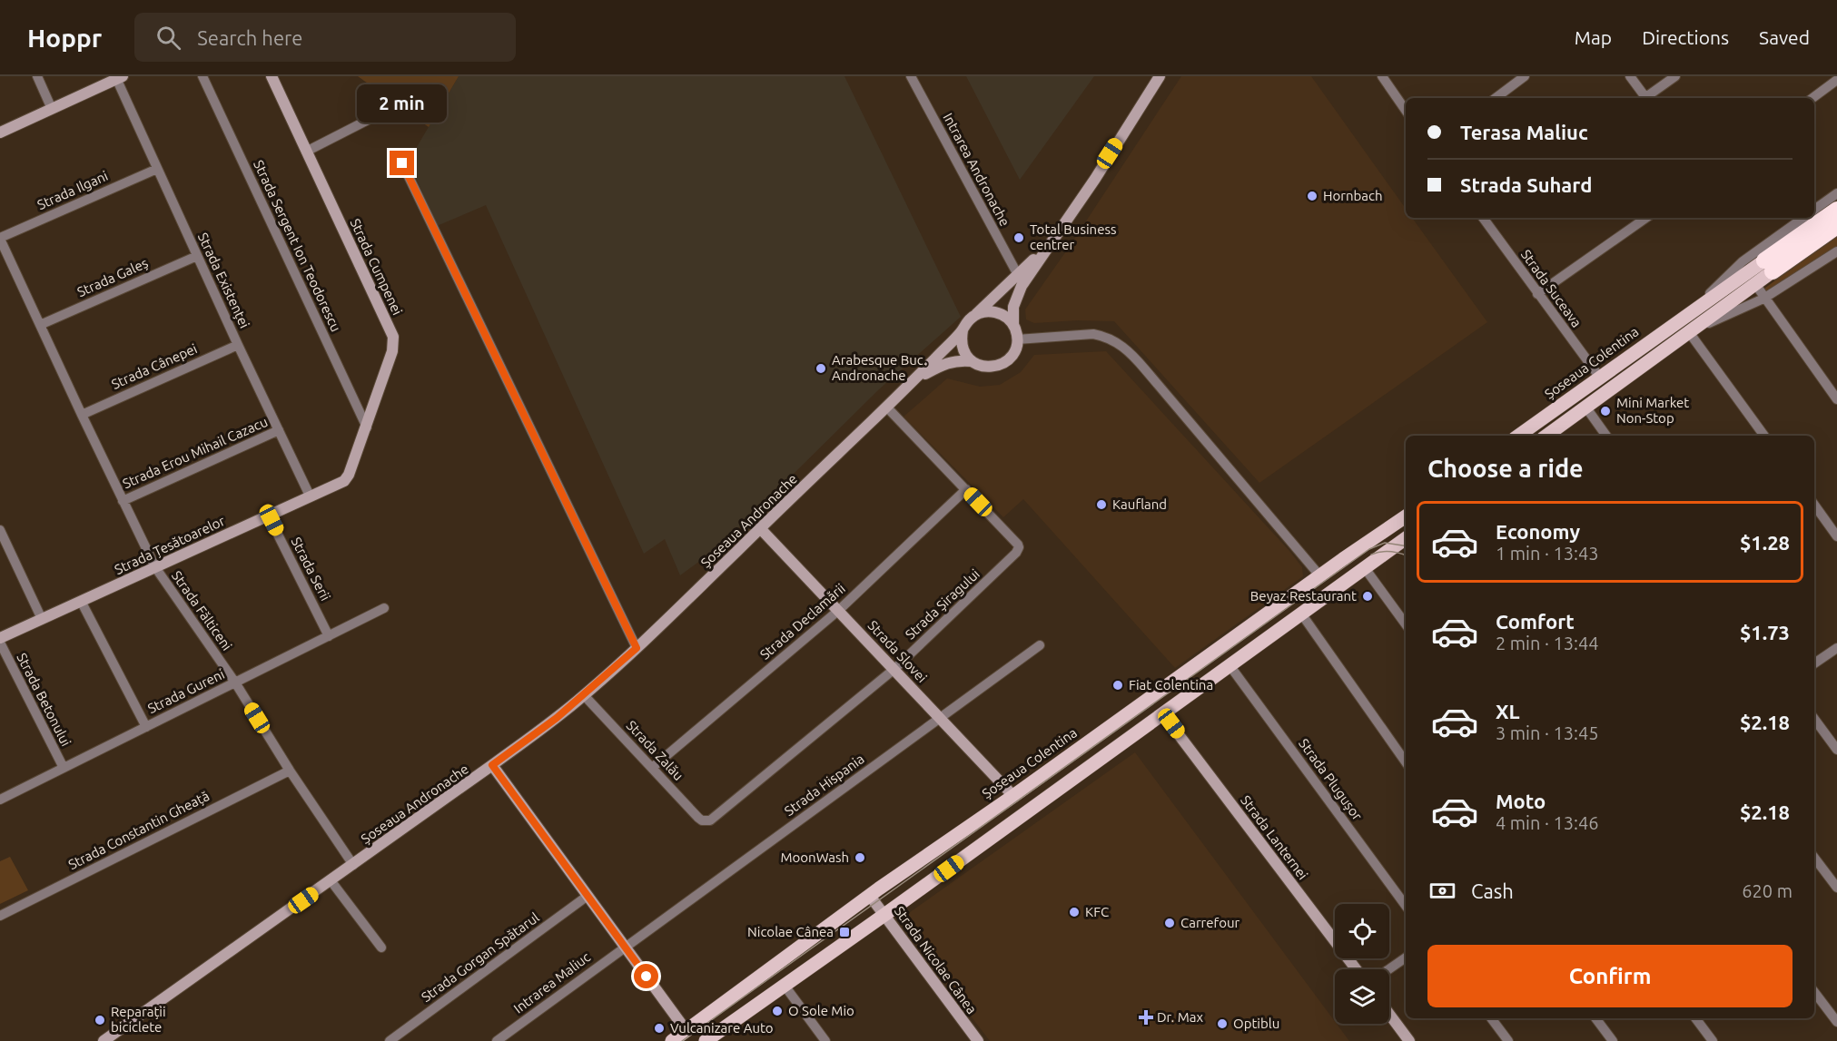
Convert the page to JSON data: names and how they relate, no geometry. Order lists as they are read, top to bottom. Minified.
{"streets":{"main road":["Șoseaua Colentina"],"street":["Intrarea Andronache","Strada Ilgani","Strada Sergent Ion Teodorescu","Strada Cumpenei","Strada Galeș","Strada Existenței","Strada Suceava","Strada Cânepei","Strada Erou Mihail Cazacu","Șoseaua Andronache","Strada Țesătoarelor","Strada Serii","Strada Șiragului","Strada Fălticeni","Strada Declamării","Strada Slovei","Strada Gureni","Strada Betonului","Strada Zalău","Strada Plugușor","Strada Hispania","Strada Constantin Gheață","Strada Lanternei","Strada Gorgan Spătarul","Strada Nicolae Cânea","Intrarea Maliuc"]},"crossings":[["Strada Ilgani","Strada Existenței"],["Strada Ilgani","Strada Fălticeni"],["Strada Sergent Ion Teodorescu","Strada Cumpenei"],["Strada Cumpenei","Strada Țesătoarelor"],["Strada Galeș","Strada Existenței"],["Strada Galeș","Strada Fălticeni"],["Strada Existenței","Strada Cânepei"],["Strada Existenței","Strada Erou Mihail Cazacu"],["Strada Existenței","Strada Țesătoarelor"],["Strada Suceava","Șoseaua Colentina"],["Șoseaua Colentina","Strada Slovei"],["Șoseaua Colentina","Strada Nicolae Cânea"],["Strada Cânepei","Strada Fălticeni"],["Strada Erou Mihail Cazacu","Strada Fălticeni"],["Șoseaua Andronache","Strada Șiragului"],["Șoseaua Andronache","Strada Fălticeni"],["Șoseaua Andronache","Strada Slovei"],["Șoseaua Andronache","Strada Zalău"],["Strada Țesătoarelor","Strada Serii"],["Strada Țesătoarelor","Strada Fălticeni"],["Strada Serii","Strada Gureni"],["Strada Șiragului","Strada Declamării"],["Strada Șiragului","Strada Slovei"],["Strada Șiragului","Strada Zalău"],["Strada Fălticeni","Strada Gureni"],["Strada Fălticeni","Strada Constantin Gheață"],["Strada Declamării","Strada Slovei"],["Strada Declamării","Strada Zalău"],["Strada Slovei","Strada Hispania"],["Strada Gureni","Strada Betonului"],["Strada Hispania","Intrarea Maliuc"]],"places":{"other":["Hornbach","Total Business centrer","Arabesque Buc. Andronache","Mini Market Non-Stop","Kaufland","Beyaz Restaurant","Fiat Colentina","MoonWash","KFC","Carrefour","O Sole Mio","Reparații biciclete","Optiblu","Vulcanizare Auto"],"transit":["Nicolae Cânea"],"health":["Dr. Max"]},"page":{"header":"Hoppr","search":"Search here","nav":["Map","Directions","Saved"],"bubble":"2 min","banner":["Terasa Maliuc","Strada Suhard"],"heading":"Choose a ride","list":[{"name":"Economy","note":"1 min · 13:43","value":"$1.28"},{"name":"Comfort","note":"2 min · 13:44","value":"$1.73"},{"name":"XL","note":"3 min · 13:45","value":"$2.18"},{"name":"Moto","note":"4 min · 13:46","value":"$2.18"}],"pay":["Cash","620 m"],"buttons":"Confirm"}}
